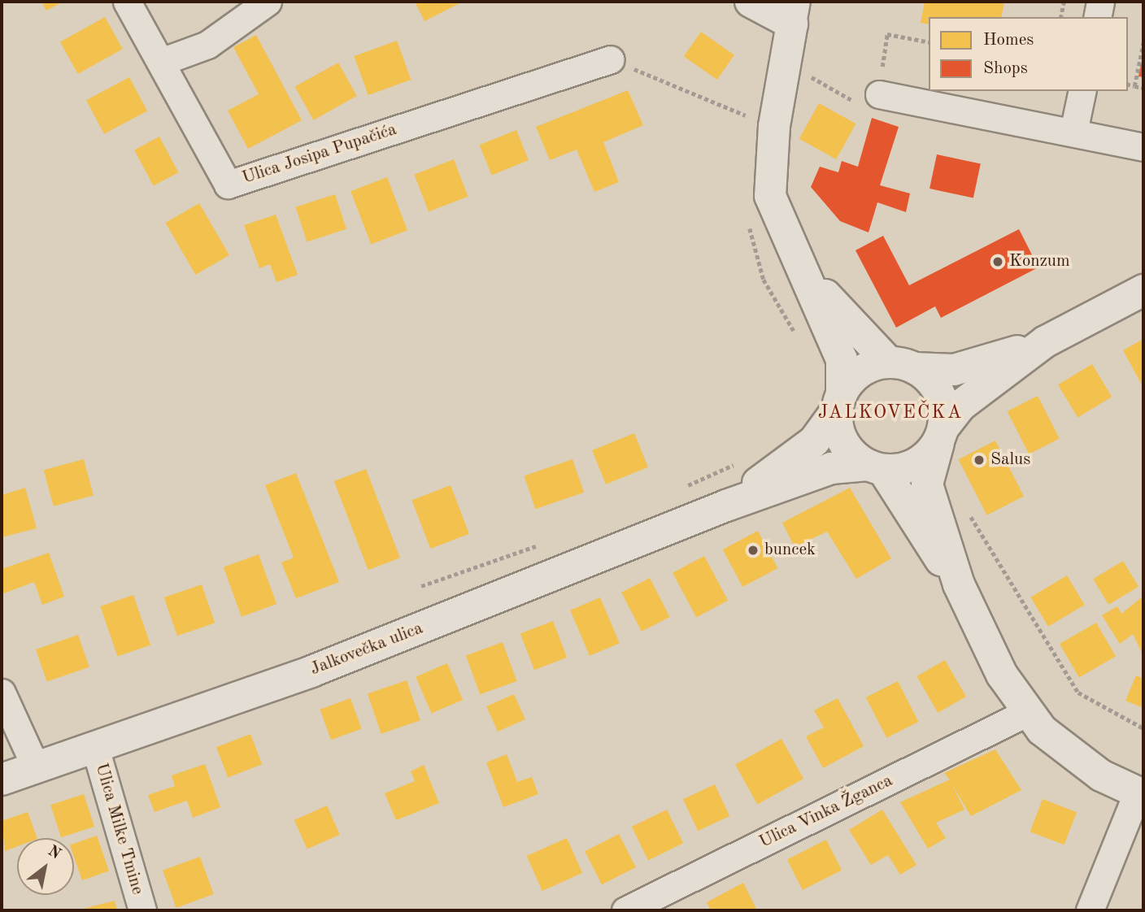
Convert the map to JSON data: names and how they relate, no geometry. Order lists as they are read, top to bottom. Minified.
{"streets":{"main road":["Jalkovečka ulica"],"street":["Ulica Josipa Pupačića","Ulica Vinka Žganca","Ulica Milke Tmine"]},"crossings":[["Jalkovečka ulica","Ulica Milke Tmine"]],"districts":["JALKOVEČKA"],"places":["Konzum","Salus","buncek"],"legend":["Homes","Shops"],"north":"top right"}
